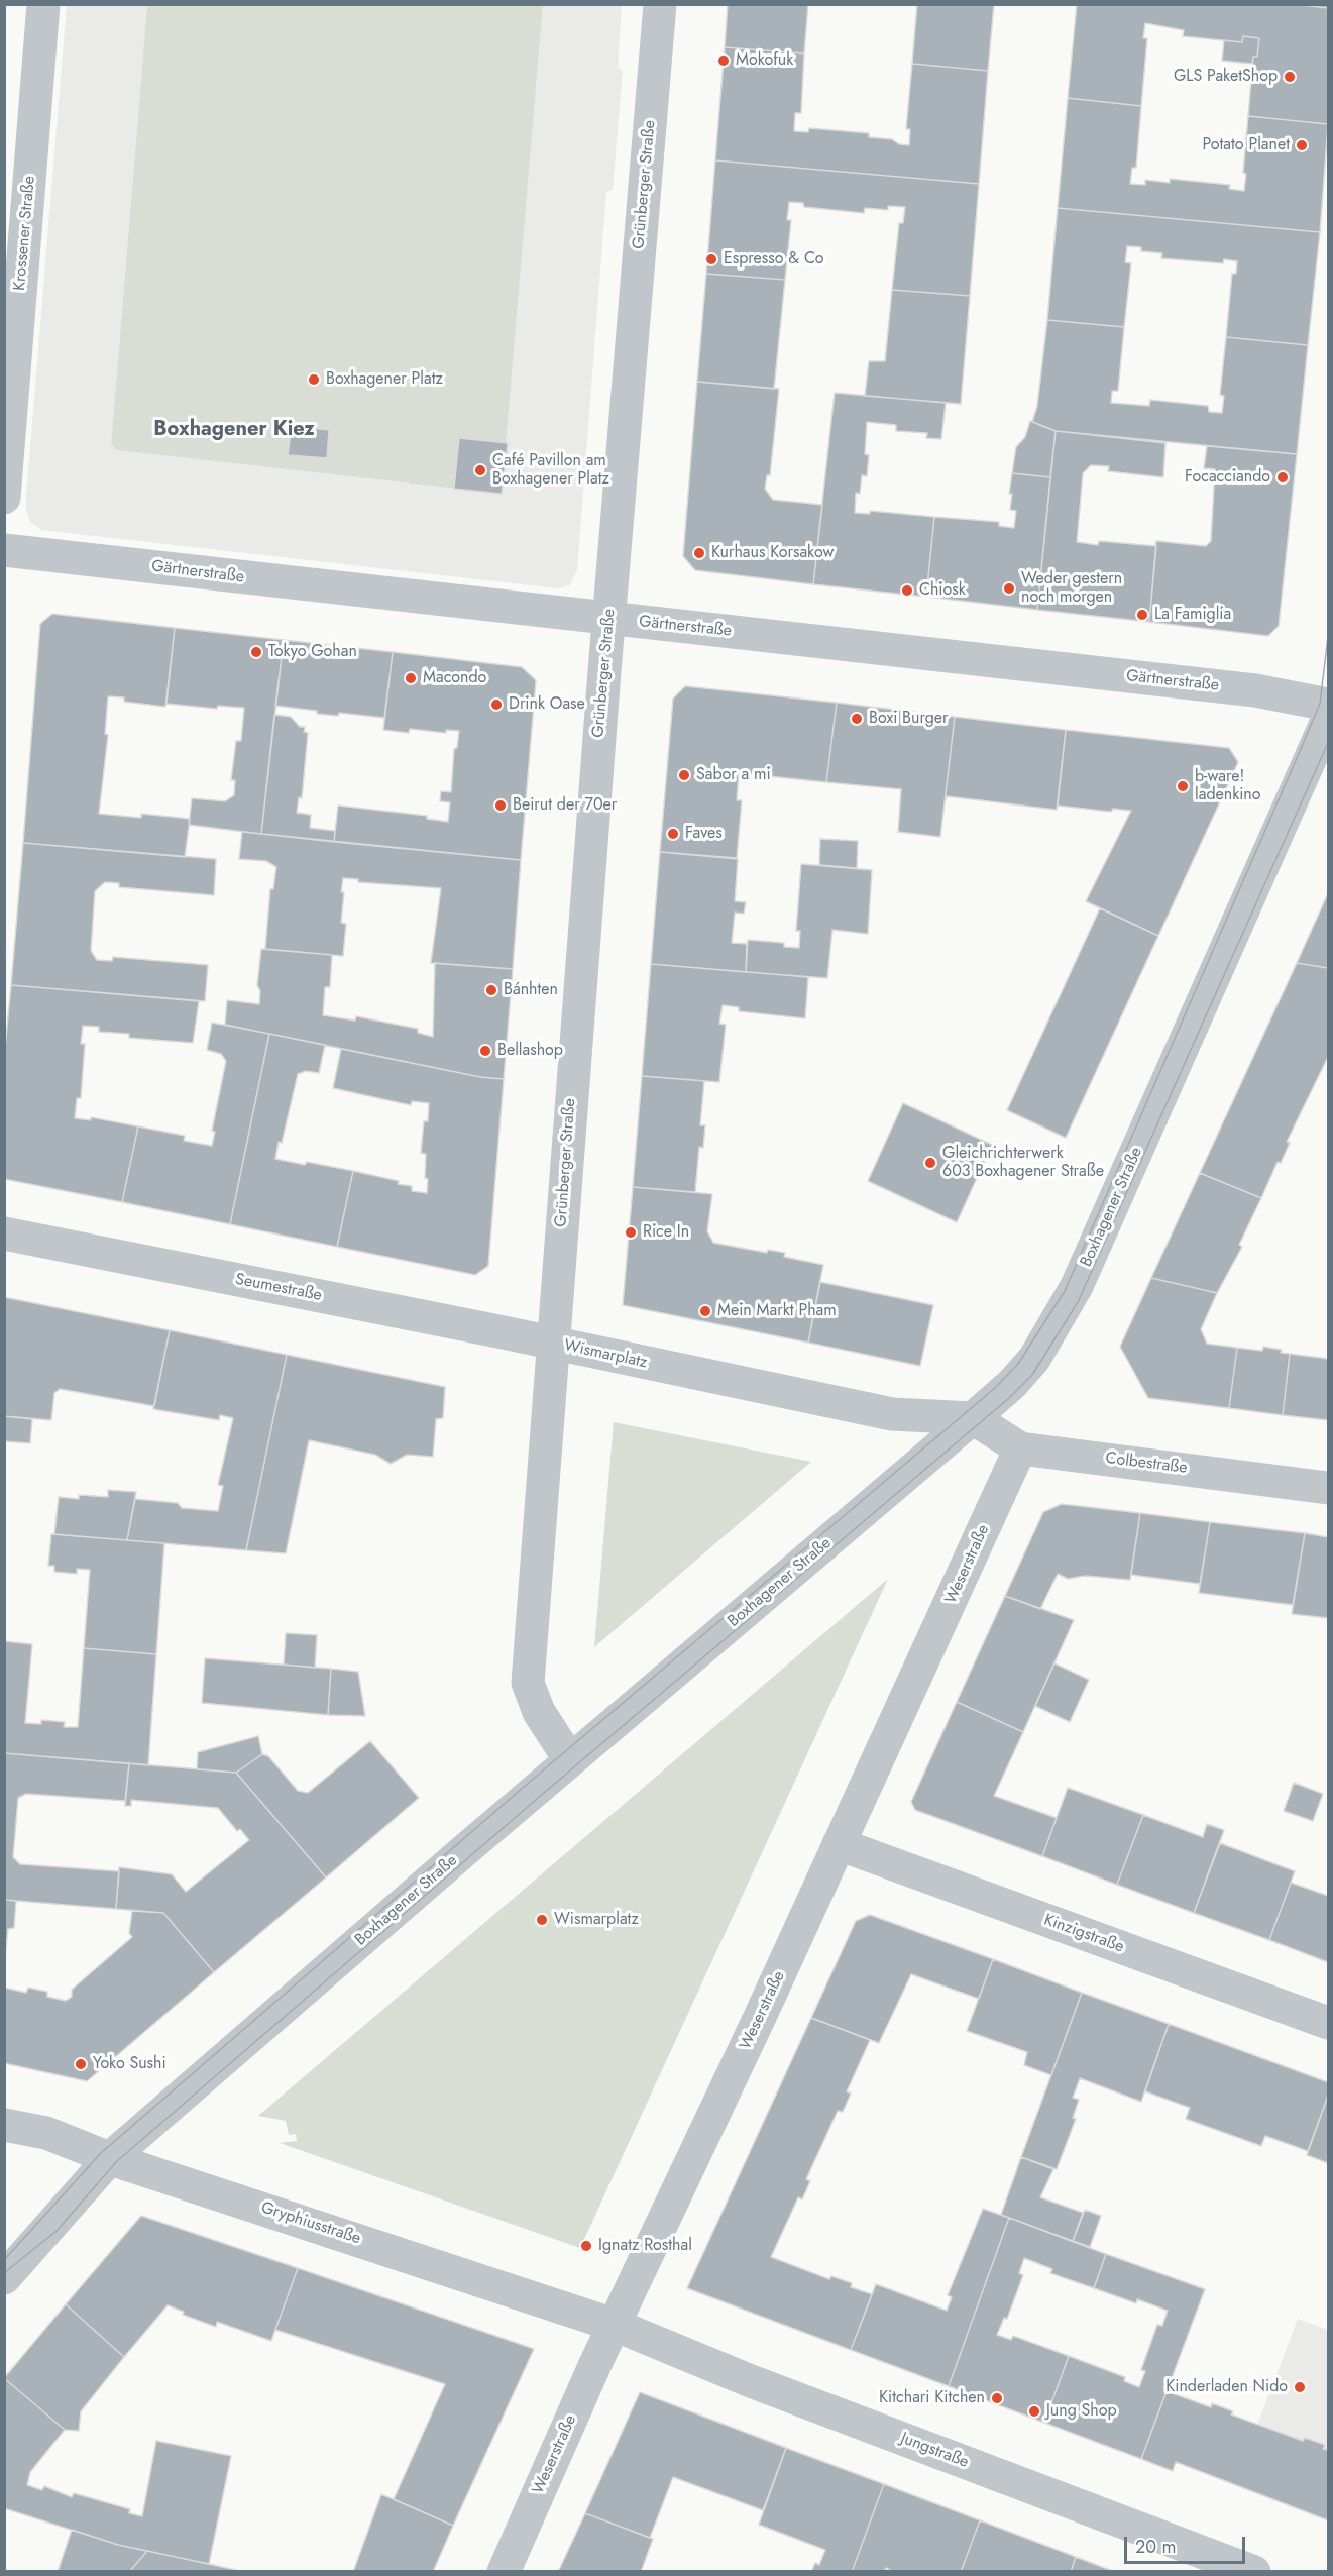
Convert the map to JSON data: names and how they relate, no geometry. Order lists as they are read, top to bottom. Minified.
{"streets":{"street":["Grünberger Straße","Krossener Straße","Gärtnerstraße","Boxhagener Straße","Seumestraße","Wismarplatz","Colbestraße","Weserstraße","Kinzigstraße","Gryphiusstraße","Jungstraße"]},"crossings":[["Grünberger Straße","Gärtnerstraße"],["Grünberger Straße","Seumestraße"],["Grünberger Straße","Wismarplatz"],["Boxhagener Straße","Wismarplatz"],["Boxhagener Straße","Colbestraße"],["Boxhagener Straße","Gryphiusstraße"],["Seumestraße","Wismarplatz"],["Wismarplatz","Colbestraße"],["Colbestraße","Weserstraße"],["Weserstraße","Kinzigstraße"],["Weserstraße","Gryphiusstraße"],["Weserstraße","Jungstraße"],["Gryphiusstraße","Jungstraße"]],"districts":["Boxhagener Kiez"],"places":["Mokofuk","GLS PaketShop","Potato Planet","Espresso & Co","Boxhagener Platz","Café Pavillon am Boxhagener Platz","Focacciando","Kurhaus Korsakow","Weder gestern noch morgen","Chiosk","La Famiglia","Tokyo Gohan","Macondo","Drink Oase","Boxi Burger","Sabor a mi","b-ware! ladenkino","Beirut der 70er","Faves","Bánhten","Bellashop","Gleichrichterwerk 603 Boxhagener Straße","Rice In","Mein Markt Pham","Wismarplatz","Yoko Sushi","Ignatz Rosthal","Kinderladen Nido","Kitchari Kitchen","Jung Shop"],"scale_bar":"20 m"}
